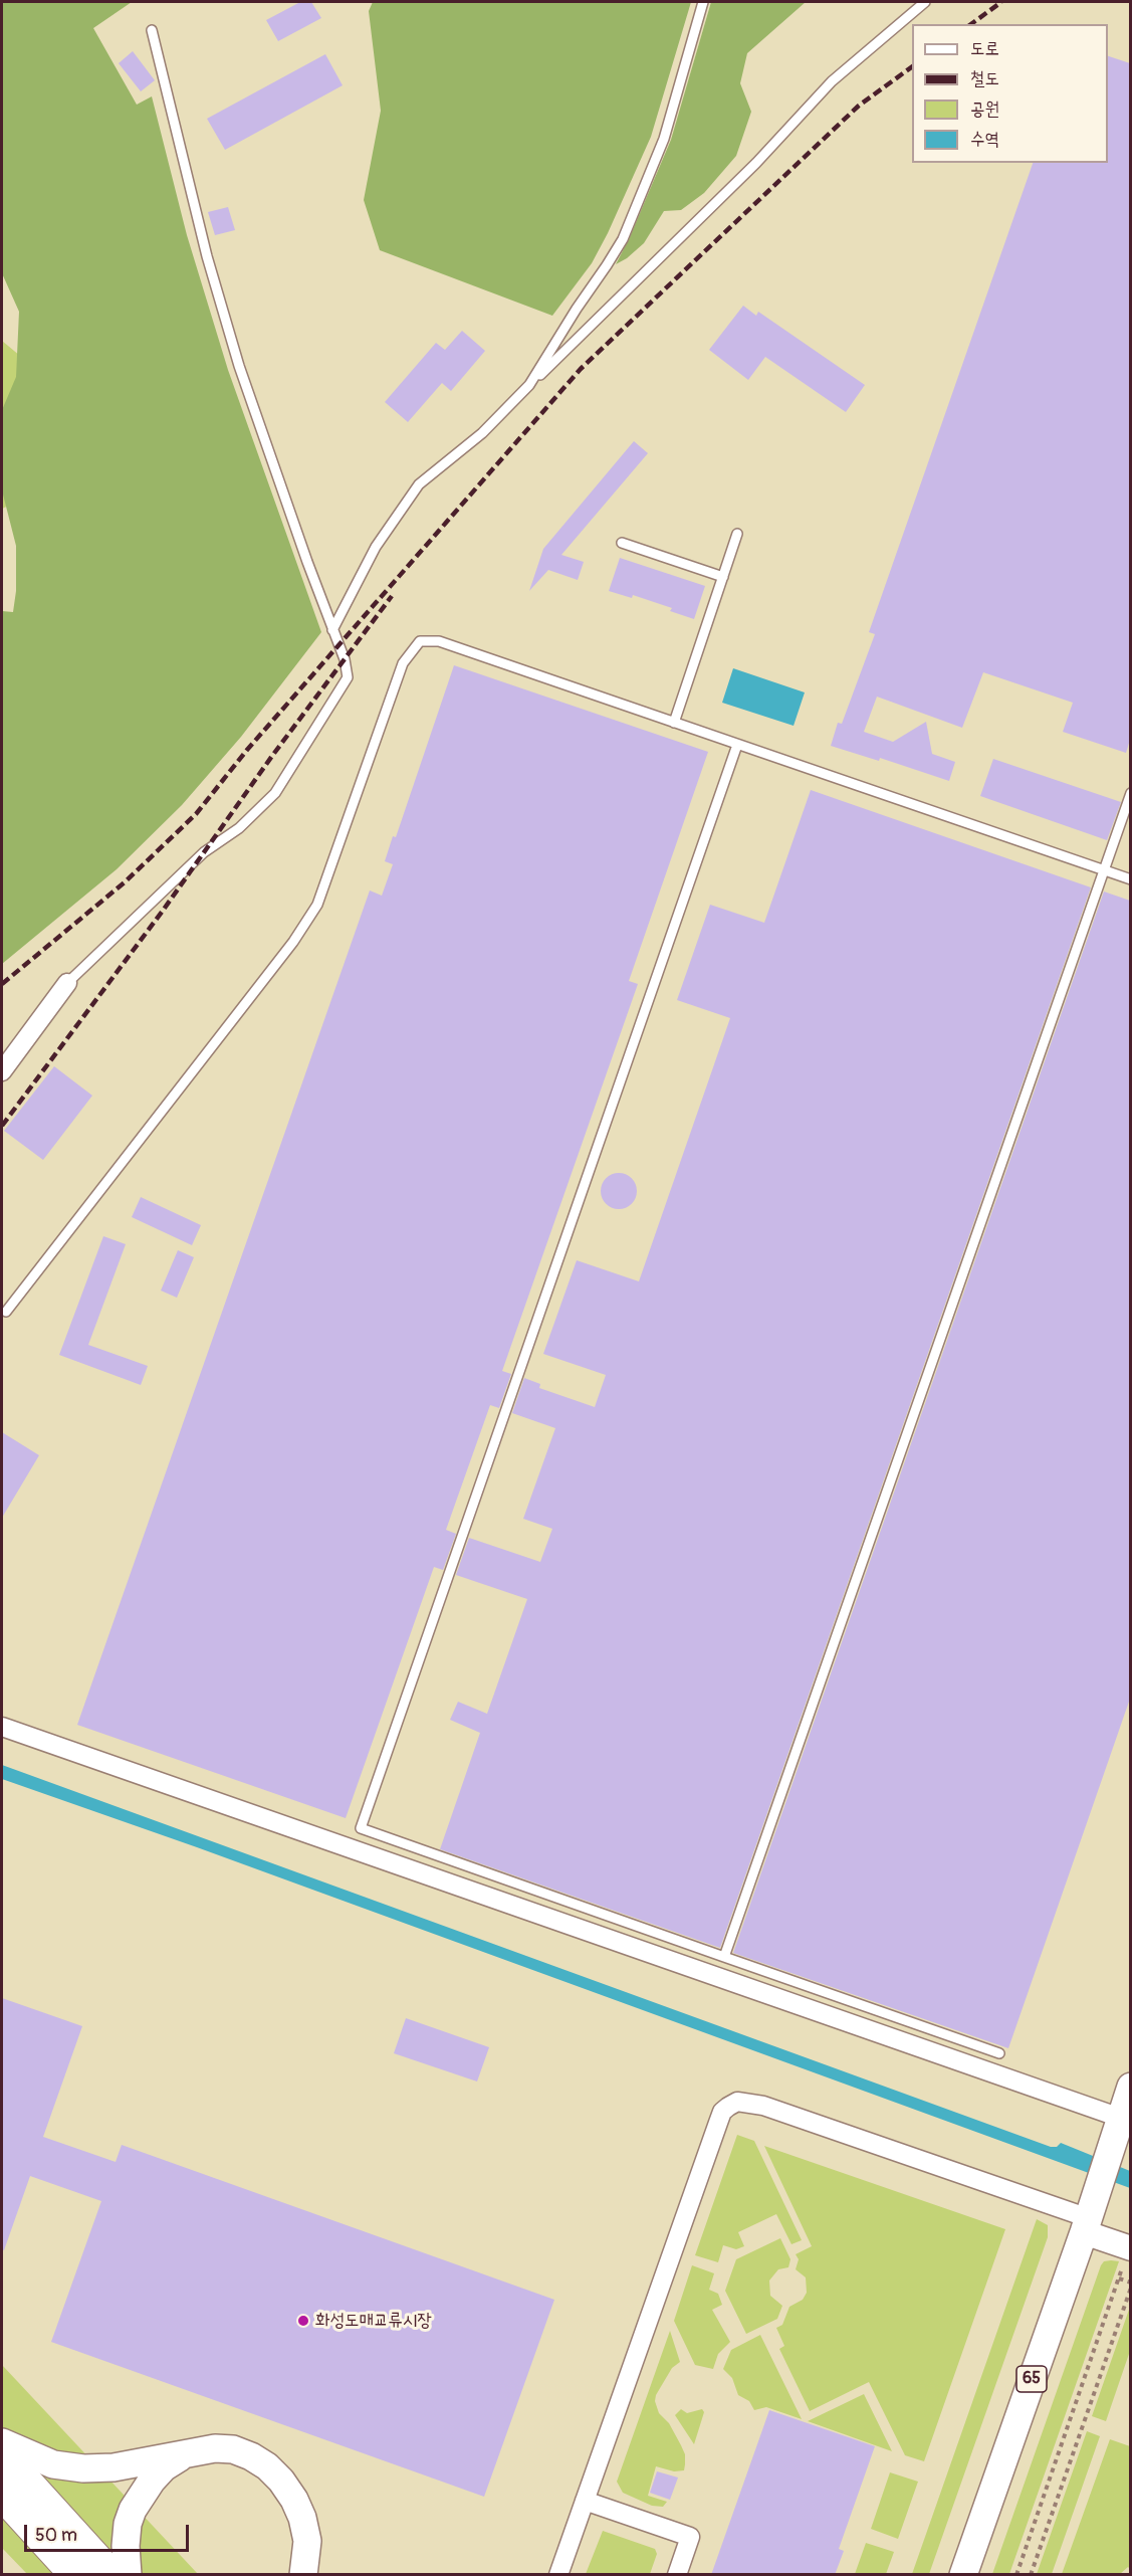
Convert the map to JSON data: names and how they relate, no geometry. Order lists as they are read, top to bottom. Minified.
{"streets":{"main road":["65"]},"places":["화성도매교류시장"],"legend":["도로","철도","공원","수역"],"scale_bar":"50 m"}
